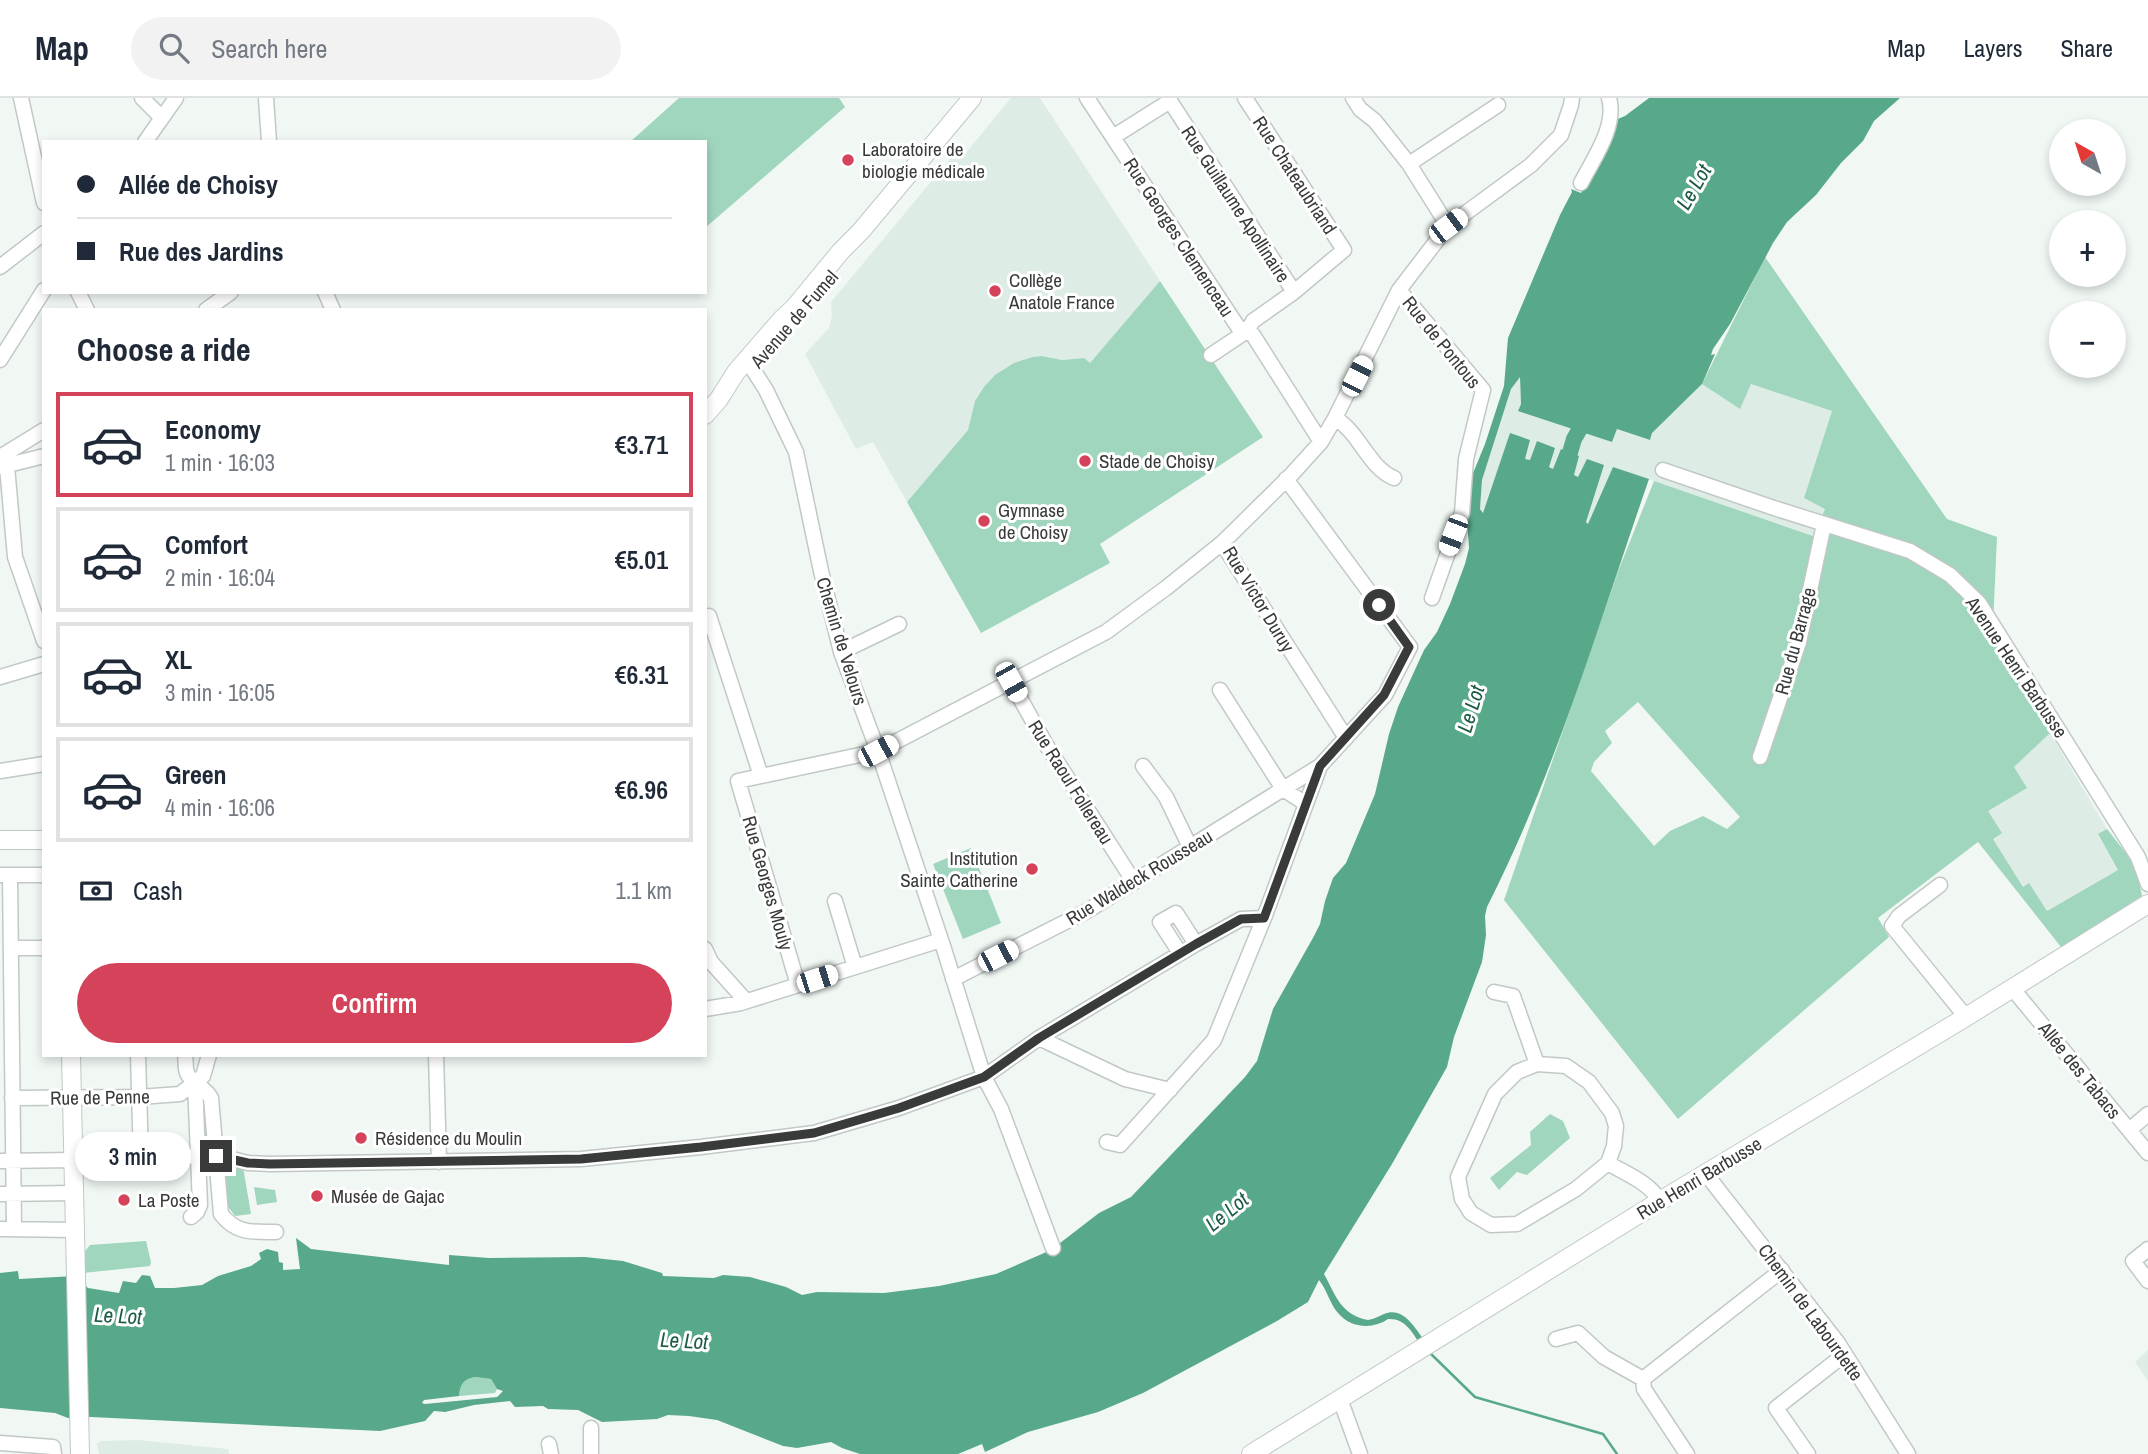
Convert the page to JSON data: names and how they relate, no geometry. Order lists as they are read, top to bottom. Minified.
{"streets":{"main road":["Avenue de Fumel","Rue Henri Barbusse"],"street":["Rue Chateaubriand","Rue Guillaume Apollinaire","Rue Georges Clemenceau","Rue de Pontous","Rue Victor Duruy","Chemin de Velours","Rue du Barrage","Avenue Henri Barbusse","Rue Raoul Follereau","Rue Waldeck Rousseau","Rue Georges Mouly","Allée des Tabacs","Rue de Penne","Chemin de Labourdette"]},"crossings":[["Rue Chateaubriand","Rue Guillaume Apollinaire"],["Rue Chateaubriand","Rue Georges Clemenceau"],["Rue Guillaume Apollinaire","Rue Georges Clemenceau"],["Rue Georges Clemenceau","Rue Victor Duruy"],["Avenue de Fumel","Chemin de Velours"],["Rue de Pontous","Rue Victor Duruy"],["Chemin de Velours","Rue Waldeck Rousseau"],["Rue du Barrage","Avenue Henri Barbusse"],["Rue Raoul Follereau","Rue Waldeck Rousseau"],["Allée des Tabacs","Rue Henri Barbusse"],["Rue Henri Barbusse","Chemin de Labourdette"]],"water":["Le Lot"],"places":["Laboratoire de biologie médicale","Collège Anatole France","Stade de Choisy","Gymnase de Choisy","Institution Sainte Catherine","Résidence du Moulin","Musée de Gajac","La Poste"],"north":"top left","page":{"header":"Map","search":"Search here","nav":["Map","Layers","Share"],"map_buttons":["+","−"],"banner":["Allée de Choisy","Rue des Jardins"],"heading":"Choose a ride","list":[{"name":"Economy","note":"1 min · 16:03","value":"€3.71"},{"name":"Comfort","note":"2 min · 16:04","value":"€5.01"},{"name":"XL","note":"3 min · 16:05","value":"€6.31"},{"name":"Green","note":"4 min · 16:06","value":"€6.96"}],"pay":["Cash","1.1 km"],"buttons":"Confirm","bubble":"3 min"}}
